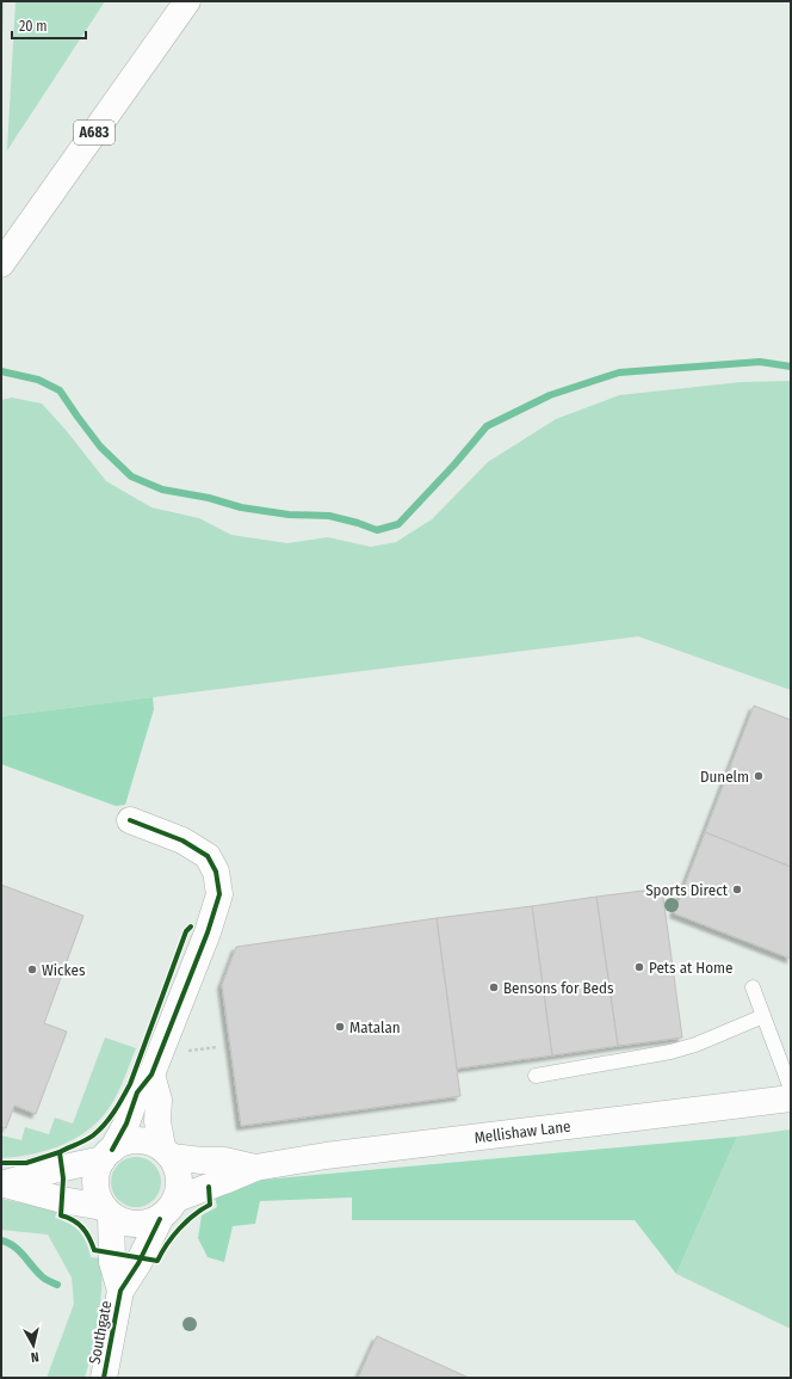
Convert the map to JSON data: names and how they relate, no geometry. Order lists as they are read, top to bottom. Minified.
{"streets":{"main road":["A683","Mellishaw Lane","Southgate"]},"crossings":[["Mellishaw Lane","Southgate"]],"places":["Dunelm","Sports Direct","Pets at Home","Wickes","Bensons for Beds","Matalan"],"scale_bar":"20 m","north":"bottom"}
